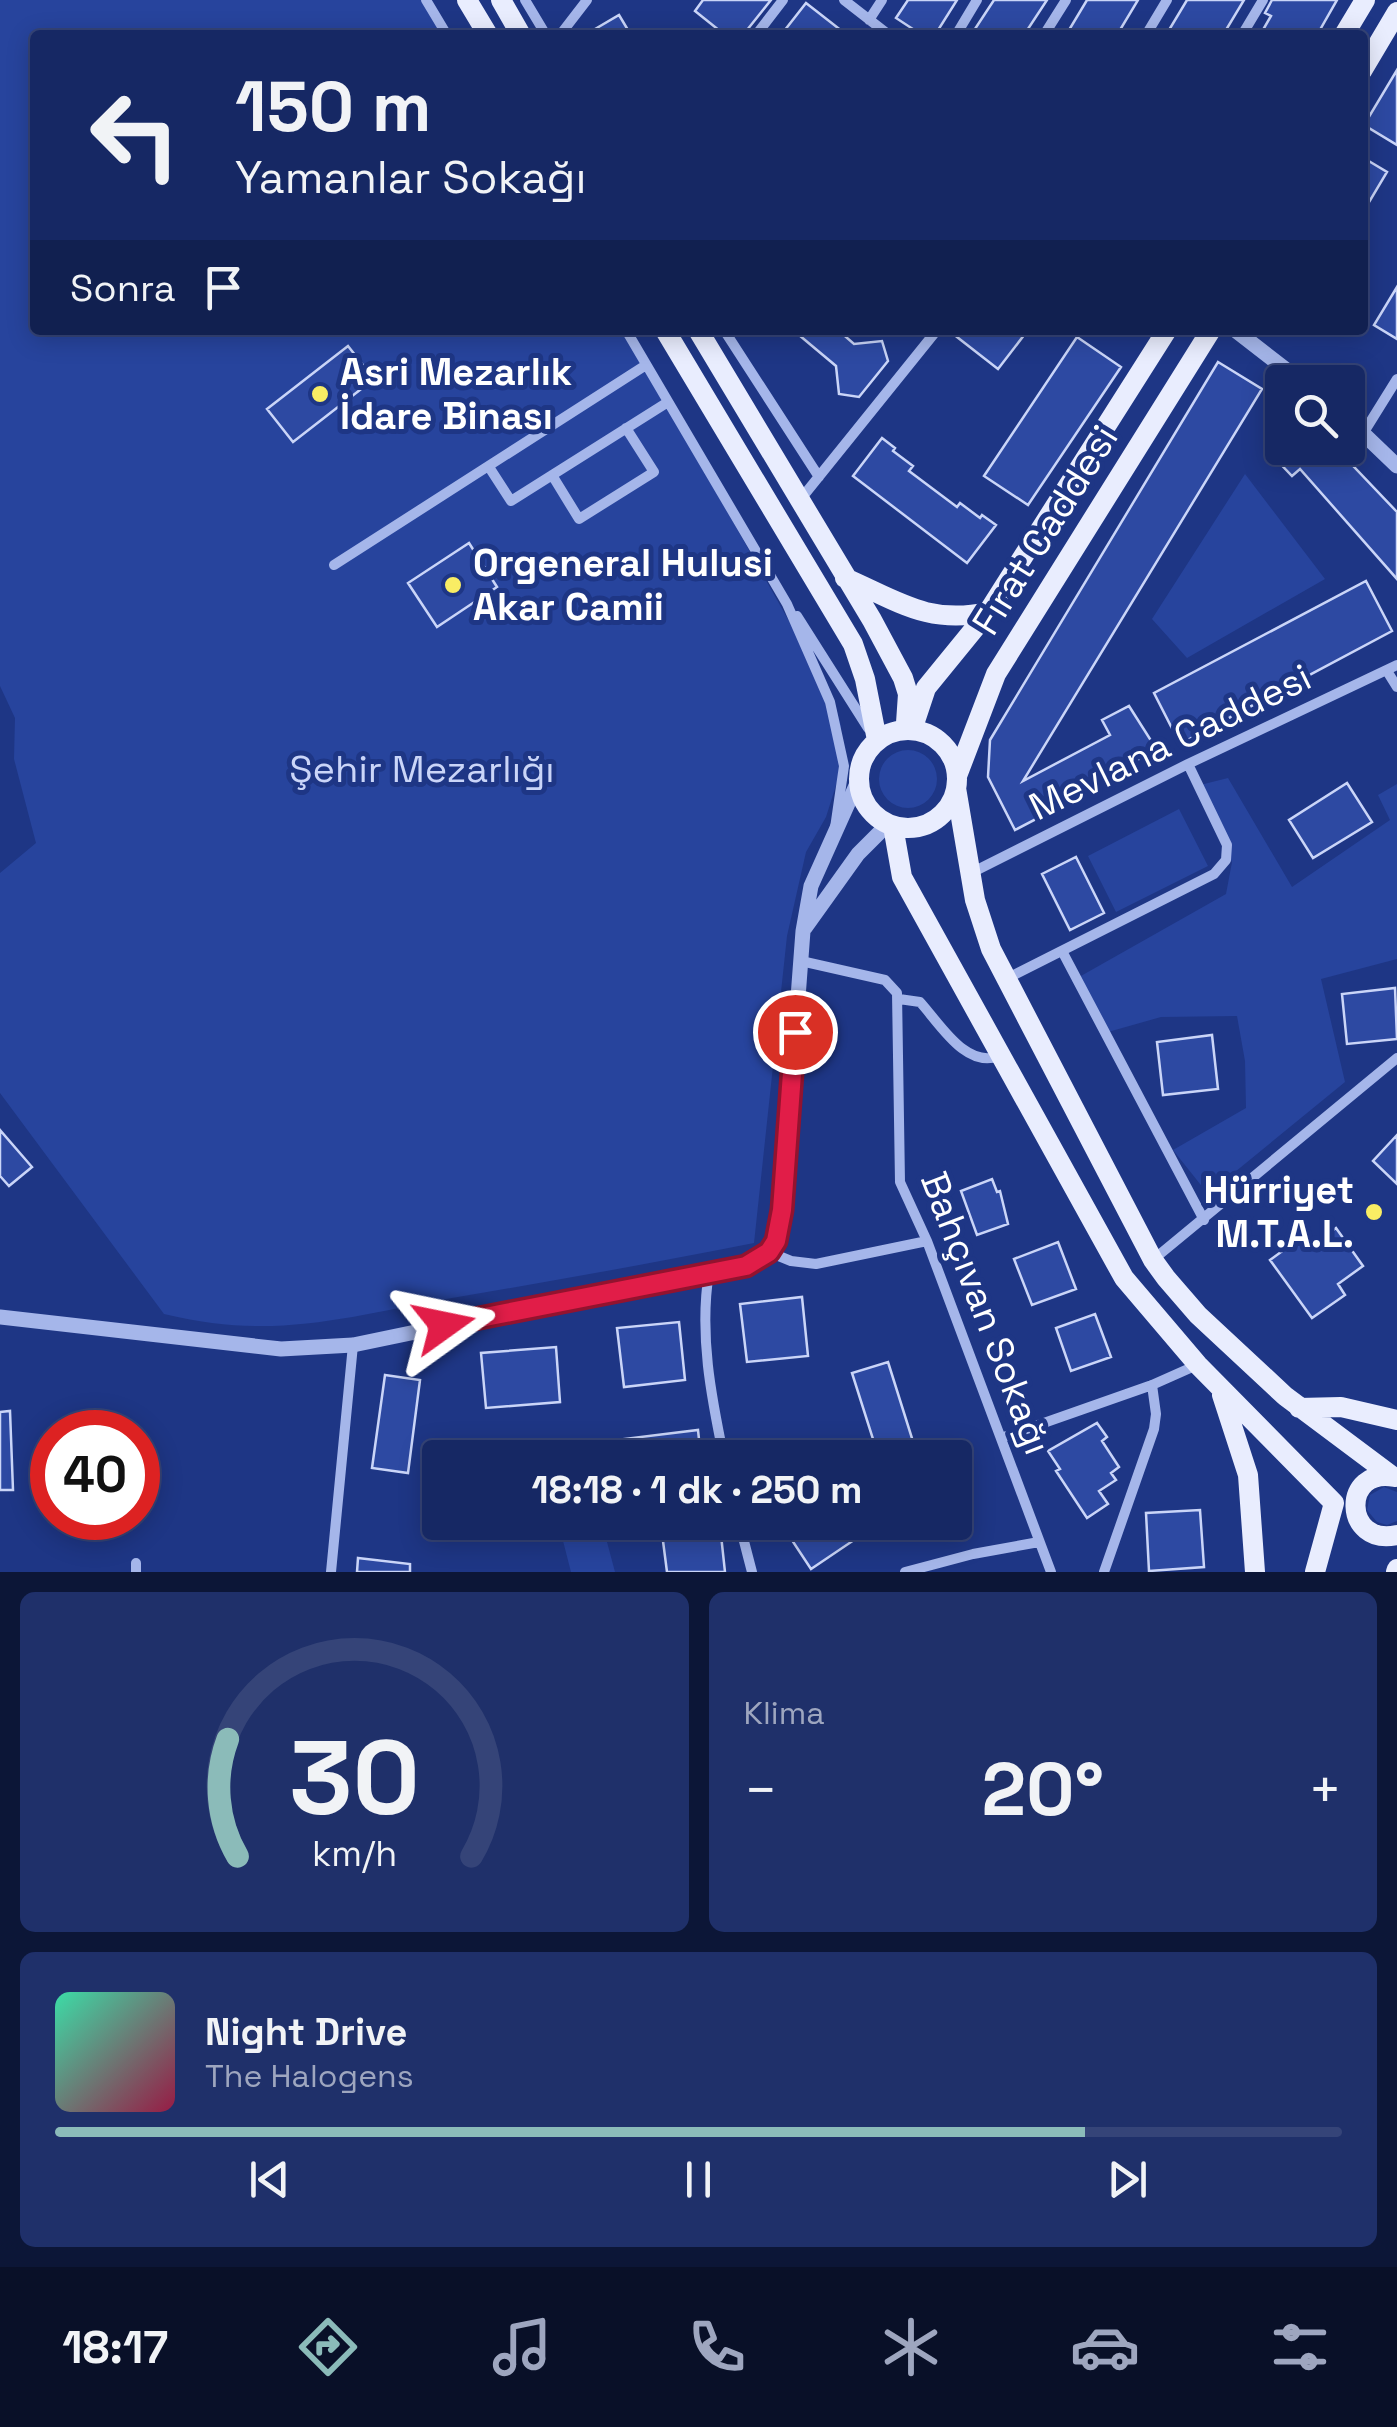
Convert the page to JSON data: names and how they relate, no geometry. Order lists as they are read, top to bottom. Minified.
{"streets":{"main road":["Fırat Caddesi"],"street":["Mevlana Caddesi","Bahçıvan Sokağı"]},"parks":["Şehir Mezarlığı"],"places":["Asri Mezarlık İdare Binası","Orgeneral Hulusi Akar Camii","Hürriyet M.T.A.L."],"page":{"turn":["150 m","Yamanlar Sokağı"],"then":"Sonra","limit":"40","trip":"18:18 · 1 dk · 250 m","tile":"Klima","heat":["−","20°","+"],"song":["Night Drive","The Halogens"],"tabs":"18:17","gauge":["30","km/h"]}}
